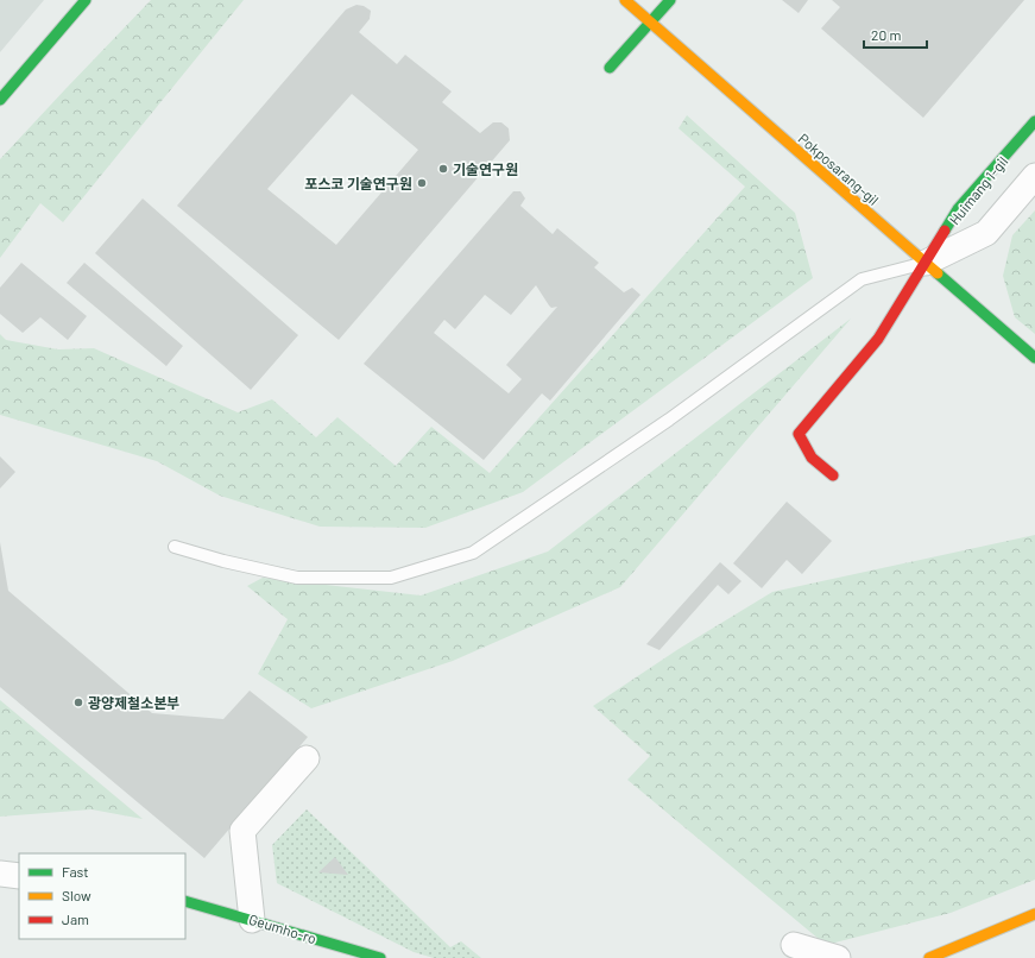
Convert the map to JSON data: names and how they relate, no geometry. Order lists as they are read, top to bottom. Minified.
{"streets":{"street":["Pokposarang-gil","Huimang 1-gil","Geumho-ro"]},"crossings":[["Pokposarang-gil","Huimang 1-gil"]],"places":["기술연구원","포스코 기술연구원","광양제철소본부"],"legend":["Fast","Slow","Jam"],"scale_bar":"20 m"}
